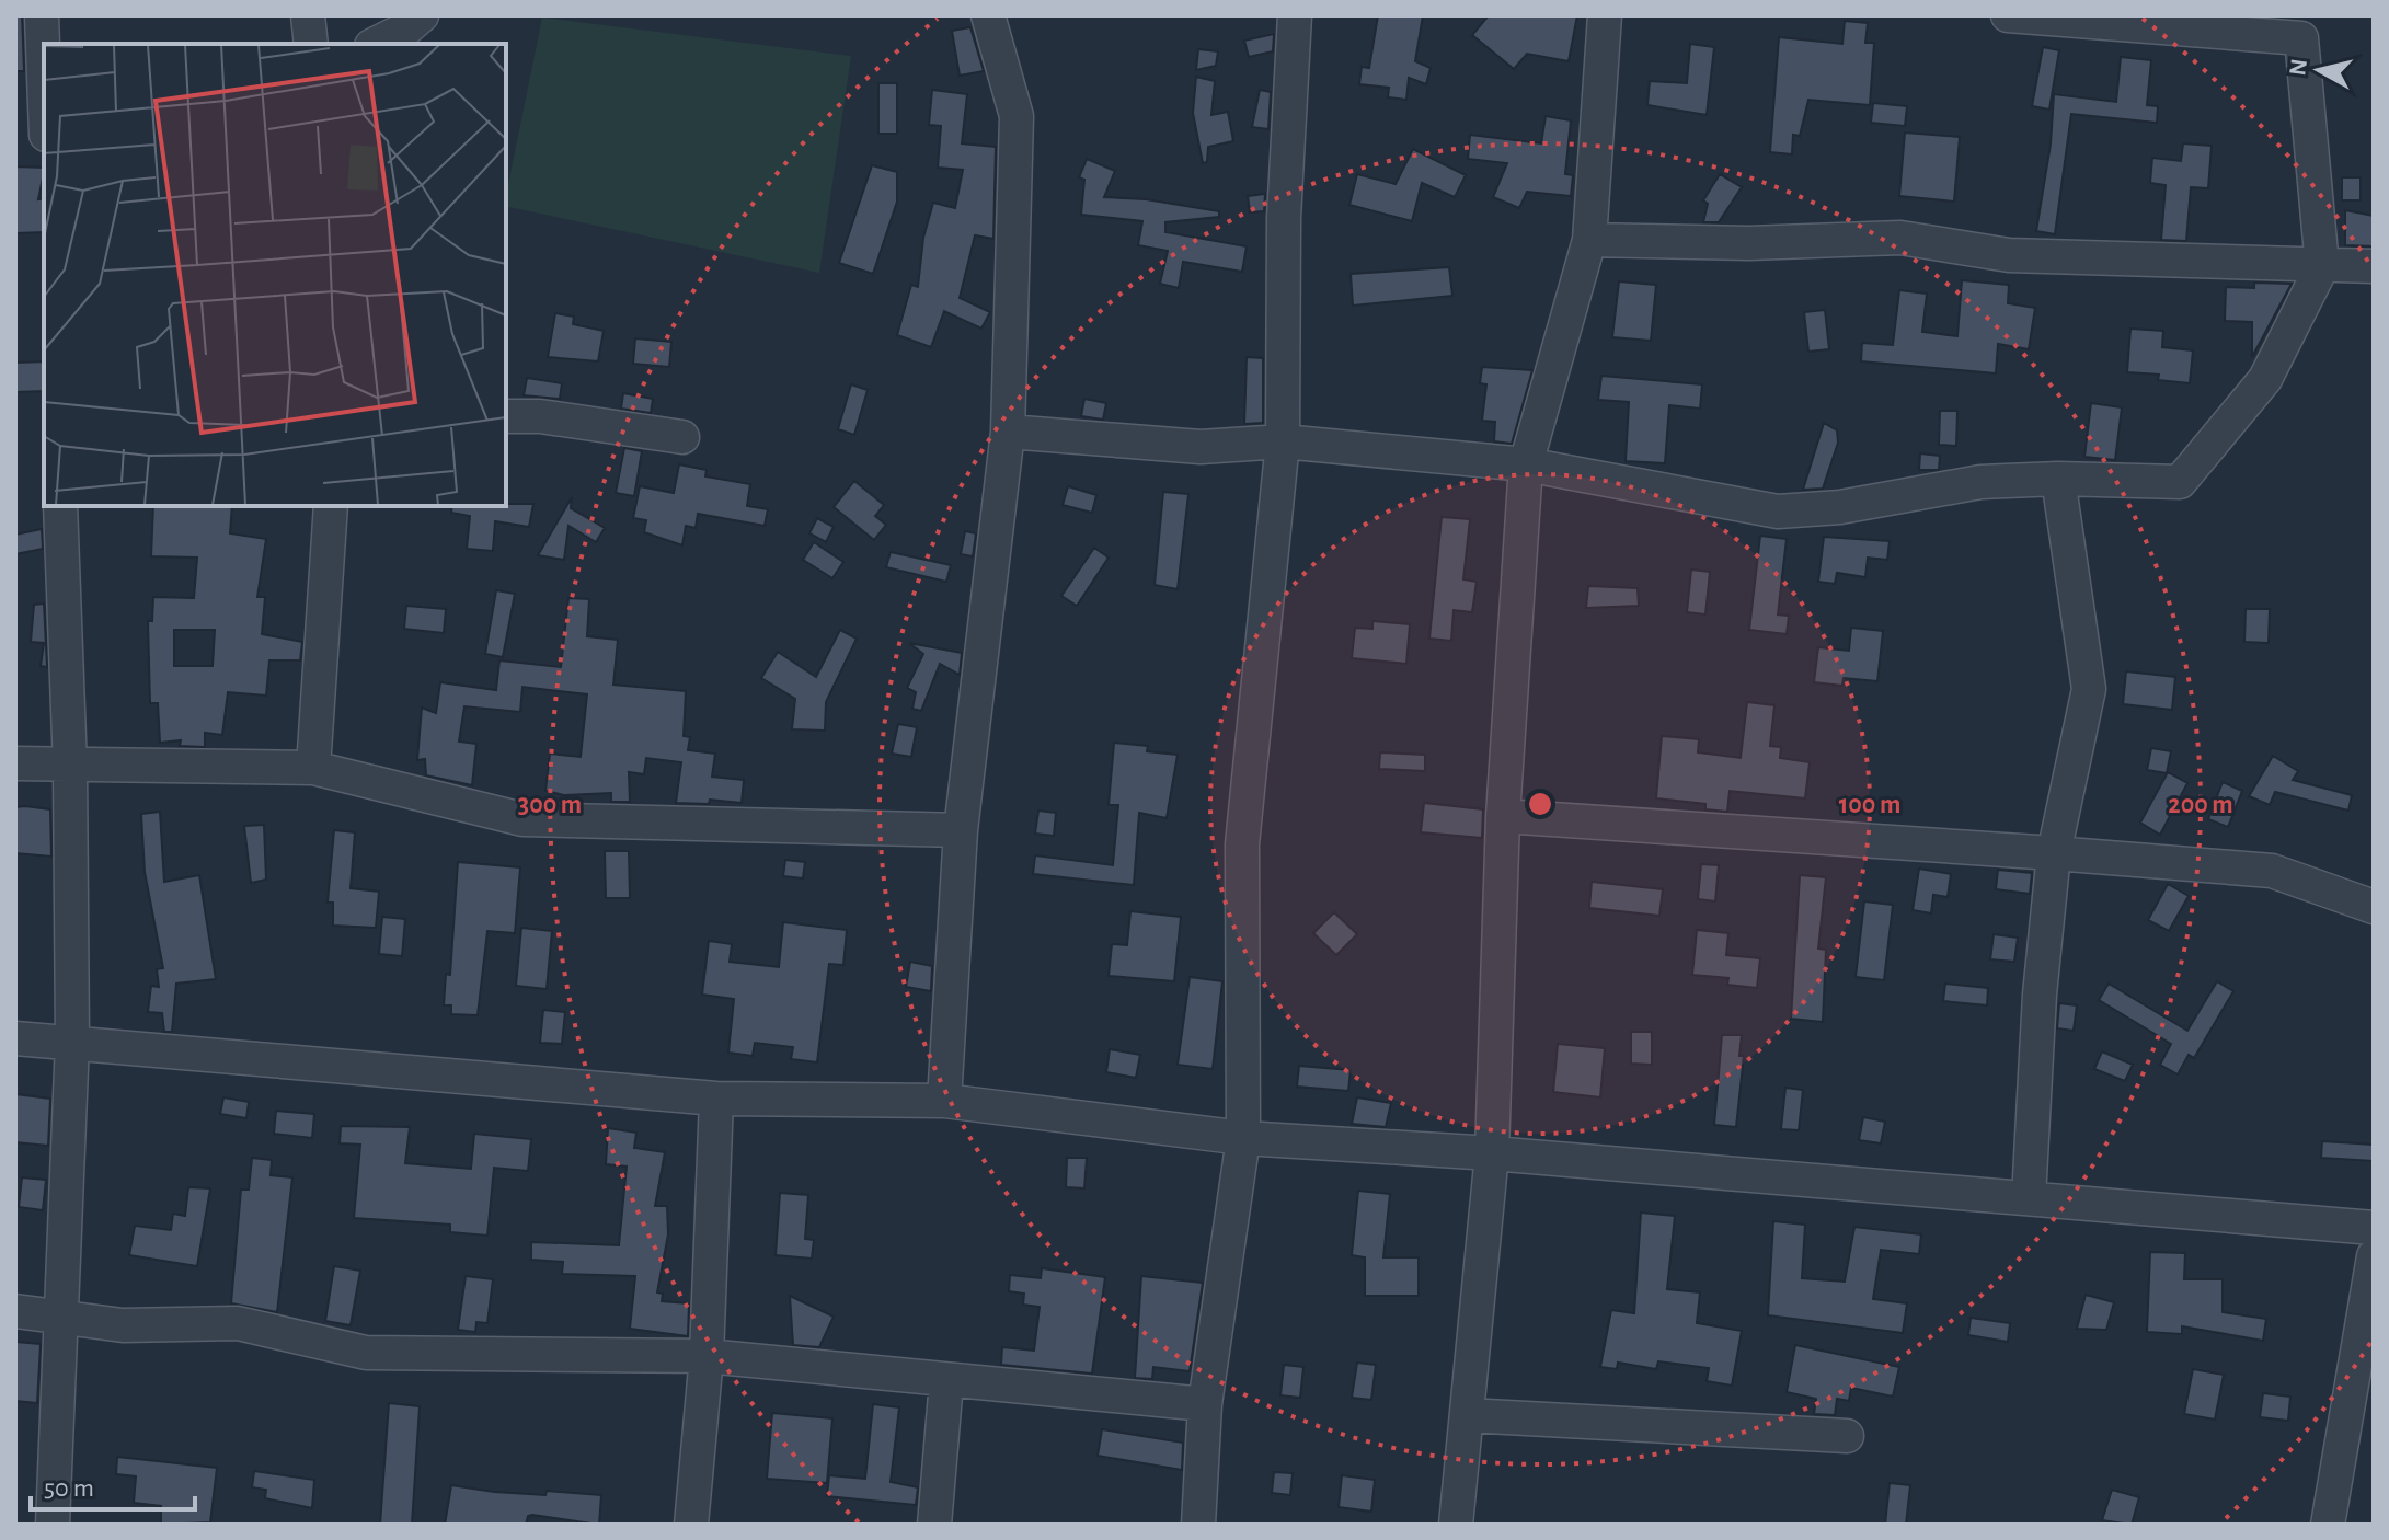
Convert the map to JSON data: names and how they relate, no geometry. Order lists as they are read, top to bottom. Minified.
{"scale_bar":"50 m","north":"left","rings":["100 m","200 m","300 m"]}
